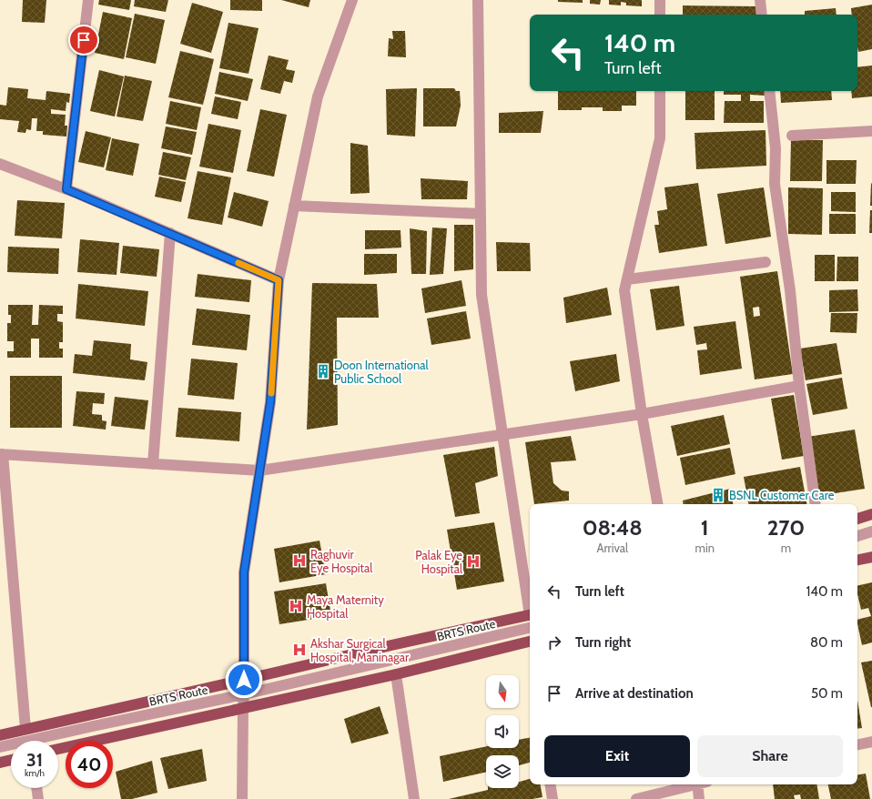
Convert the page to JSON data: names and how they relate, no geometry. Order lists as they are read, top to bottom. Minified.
{"streets":{"street":["BRTS Route"]},"places":{"building":["Doon International Public School","BSNL Customer Care"],"hospital":["Raghuvir Eye Hospital","Palak Eye Hospital","Maya Maternity Hospital","Akshar Surgical Hospital, Maninagar"]},"north":"bottom","page":{"turn":["140 m","Turn left"],"eta":["08:48","Arrival","1","min","270","m"],"list":[{"name":"Turn left","value":"140 m"},{"name":"Turn right","value":"80 m"},{"name":"Arrive at destination","value":"50 m"}],"buttons":["Exit","Share"],"speed":"31 km/h","limit":"40"}}
